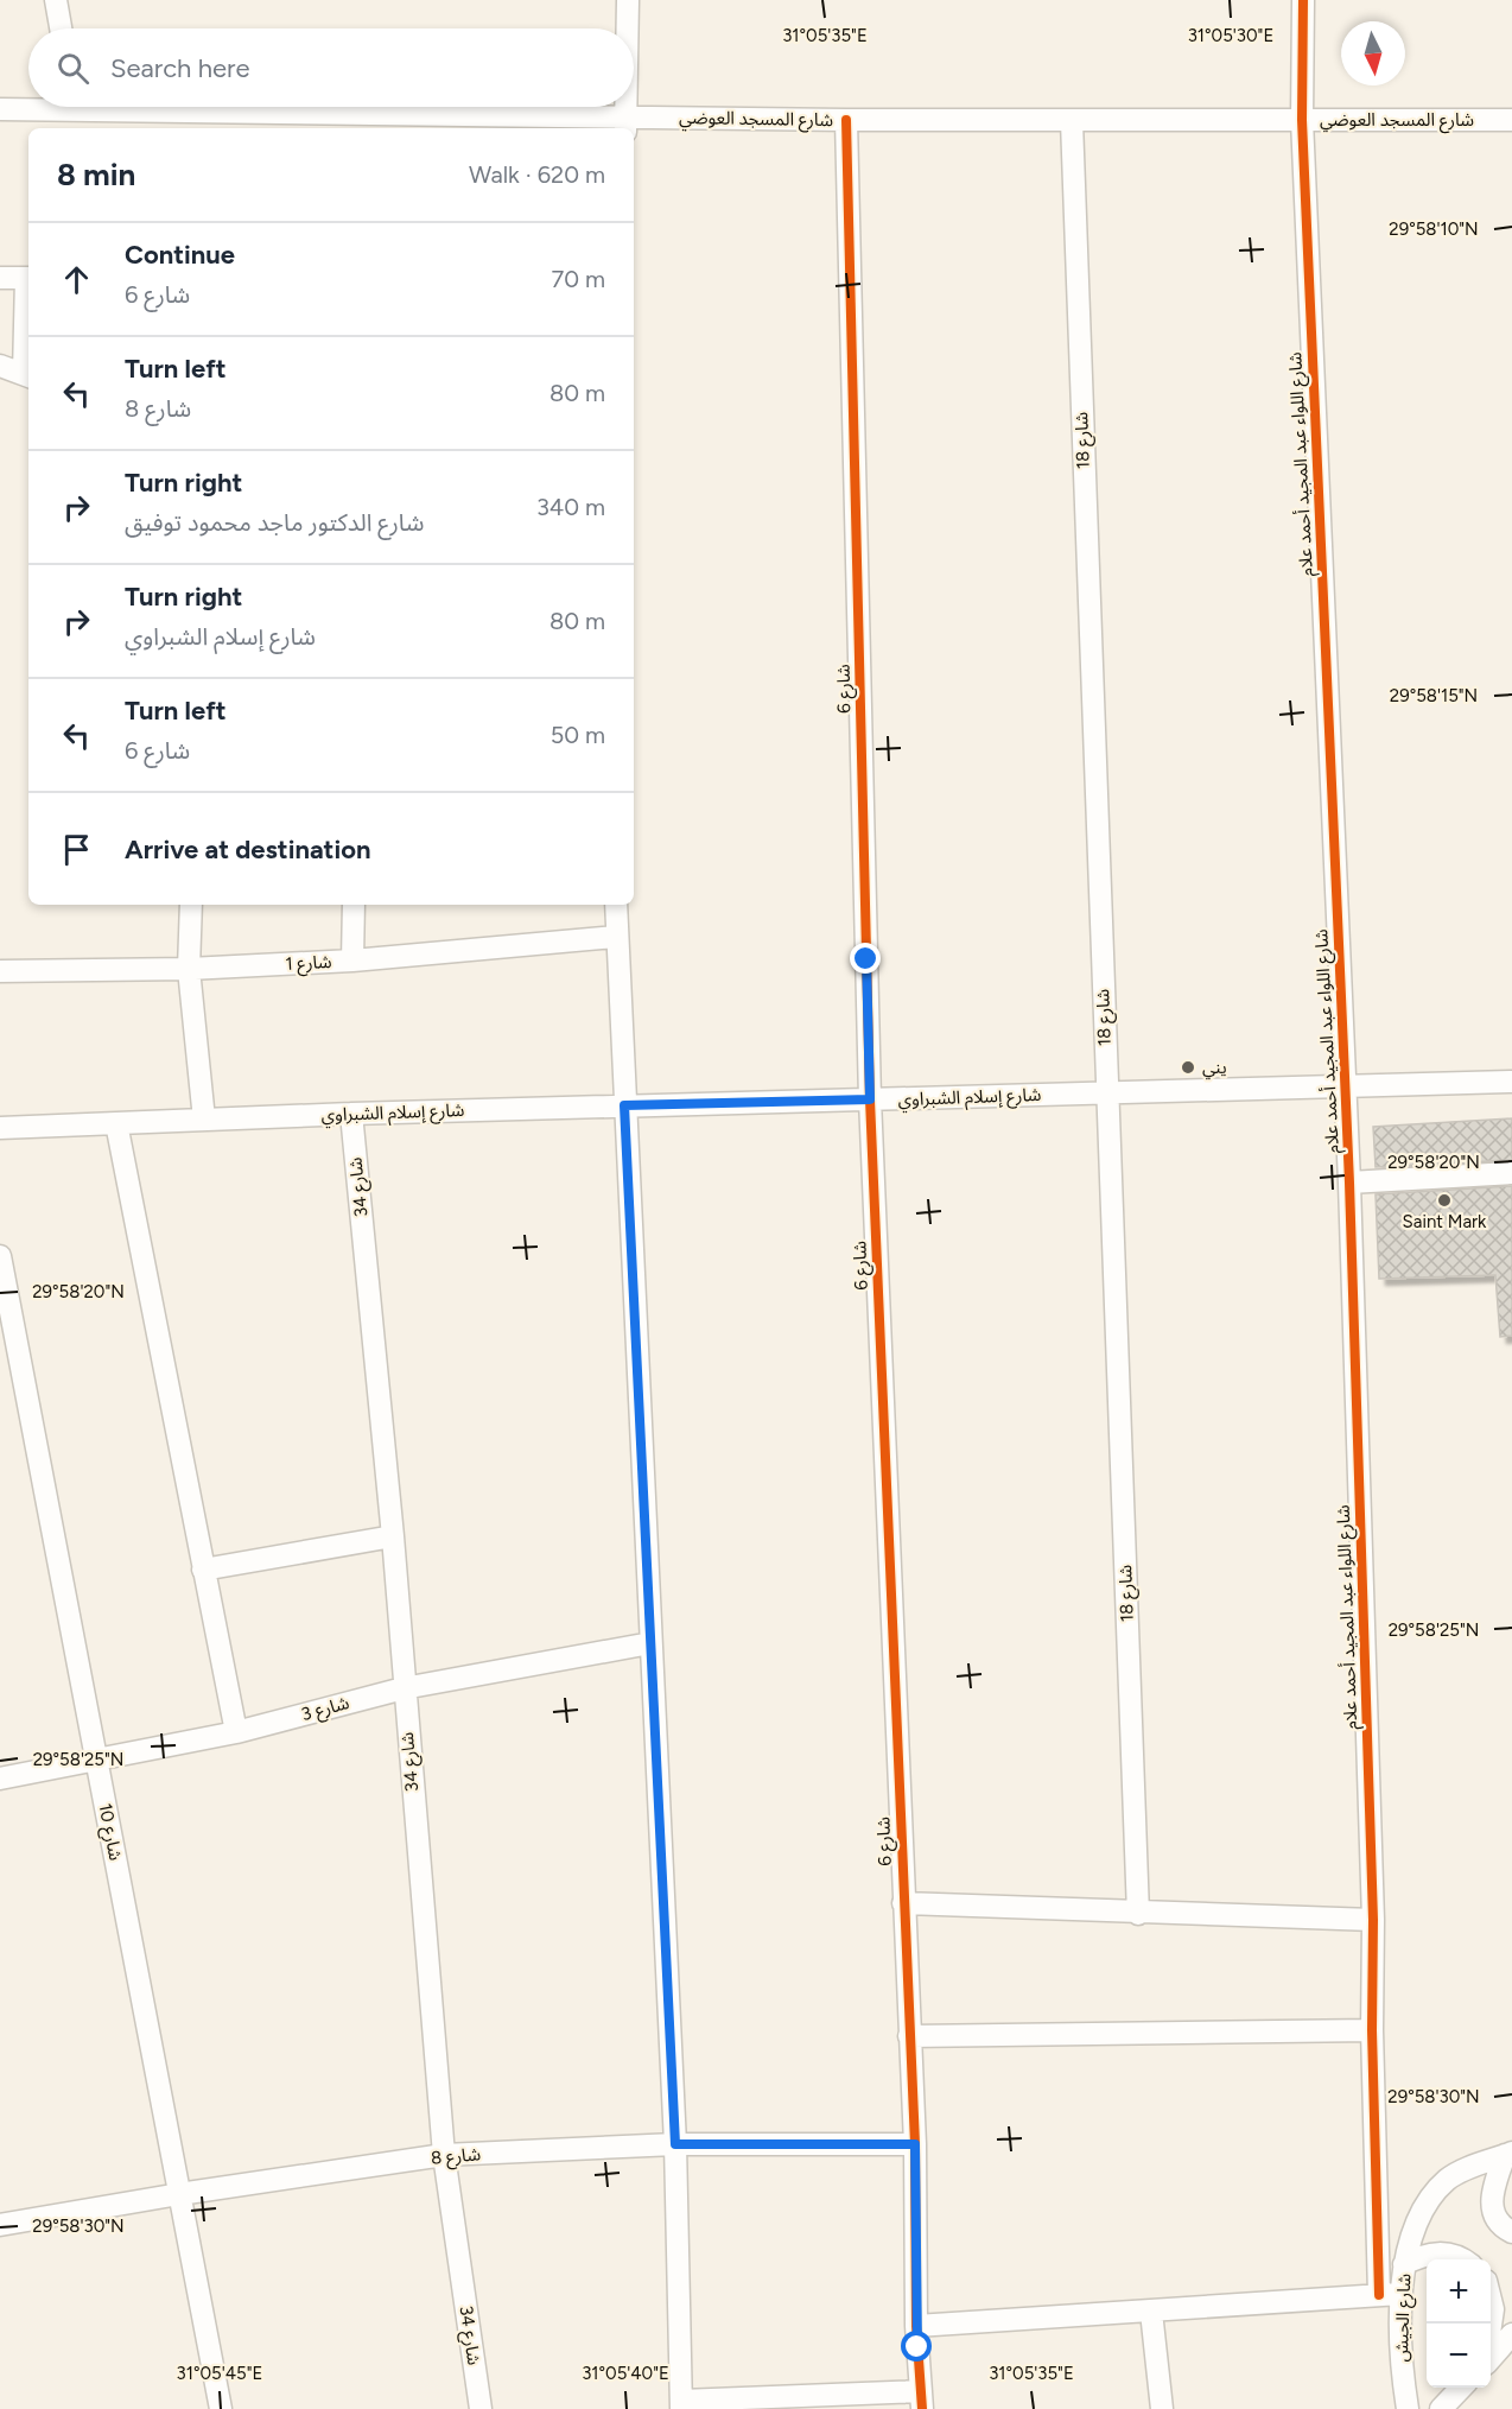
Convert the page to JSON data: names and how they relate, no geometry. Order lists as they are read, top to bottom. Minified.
{"streets":{"street":["شارع المسجد العوضي","شارع 18","شارع اللواء عبد المجيد أحمد علام","شارع 6","شارع 1","شارع إسلام الشبراوي","شارع 34","شارع 3","شارع 10","شارع 8","شارع الجيش"]},"crossings":[["شارع المسجد العوضي","شارع 18"],["شارع المسجد العوضي","شارع اللواء عبد المجيد أحمد علام"],["شارع المسجد العوضي","شارع 6"],["شارع 18","شارع إسلام الشبراوي"],["شارع اللواء عبد المجيد أحمد علام","شارع إسلام الشبراوي"],["شارع اللواء عبد المجيد أحمد علام","شارع الجيش"],["شارع 6","شارع إسلام الشبراوي"],["شارع 6","شارع 8"],["شارع إسلام الشبراوي","شارع 34"],["شارع 34","شارع 3"],["شارع 34","شارع 8"],["شارع 3","شارع 10"],["شارع 10","شارع 8"]],"places":["يني","Saint Mark"],"north":"bottom","page":{"search":"Search here","heading":["8 min","Walk · 620 m"],"list":[["Continue","شارع 6","70 m"],["Turn left","شارع 8","80 m"],["Turn right","شارع الدكتور ماجد محمود توفيق","340 m"],["Turn right","شارع إسلام الشبراوي","80 m"],["Turn left","شارع 6","50 m"],"Arrive at destination"],"map_buttons":["+","−"]},"coordinates":["31°05'35\"E","31°05'30\"E","29°58'10\"N","29°58'15\"N","29°58'20\"N","29°58'25\"N","29°58'30\"N","31°05'45\"E","31°05'40\"E"]}
